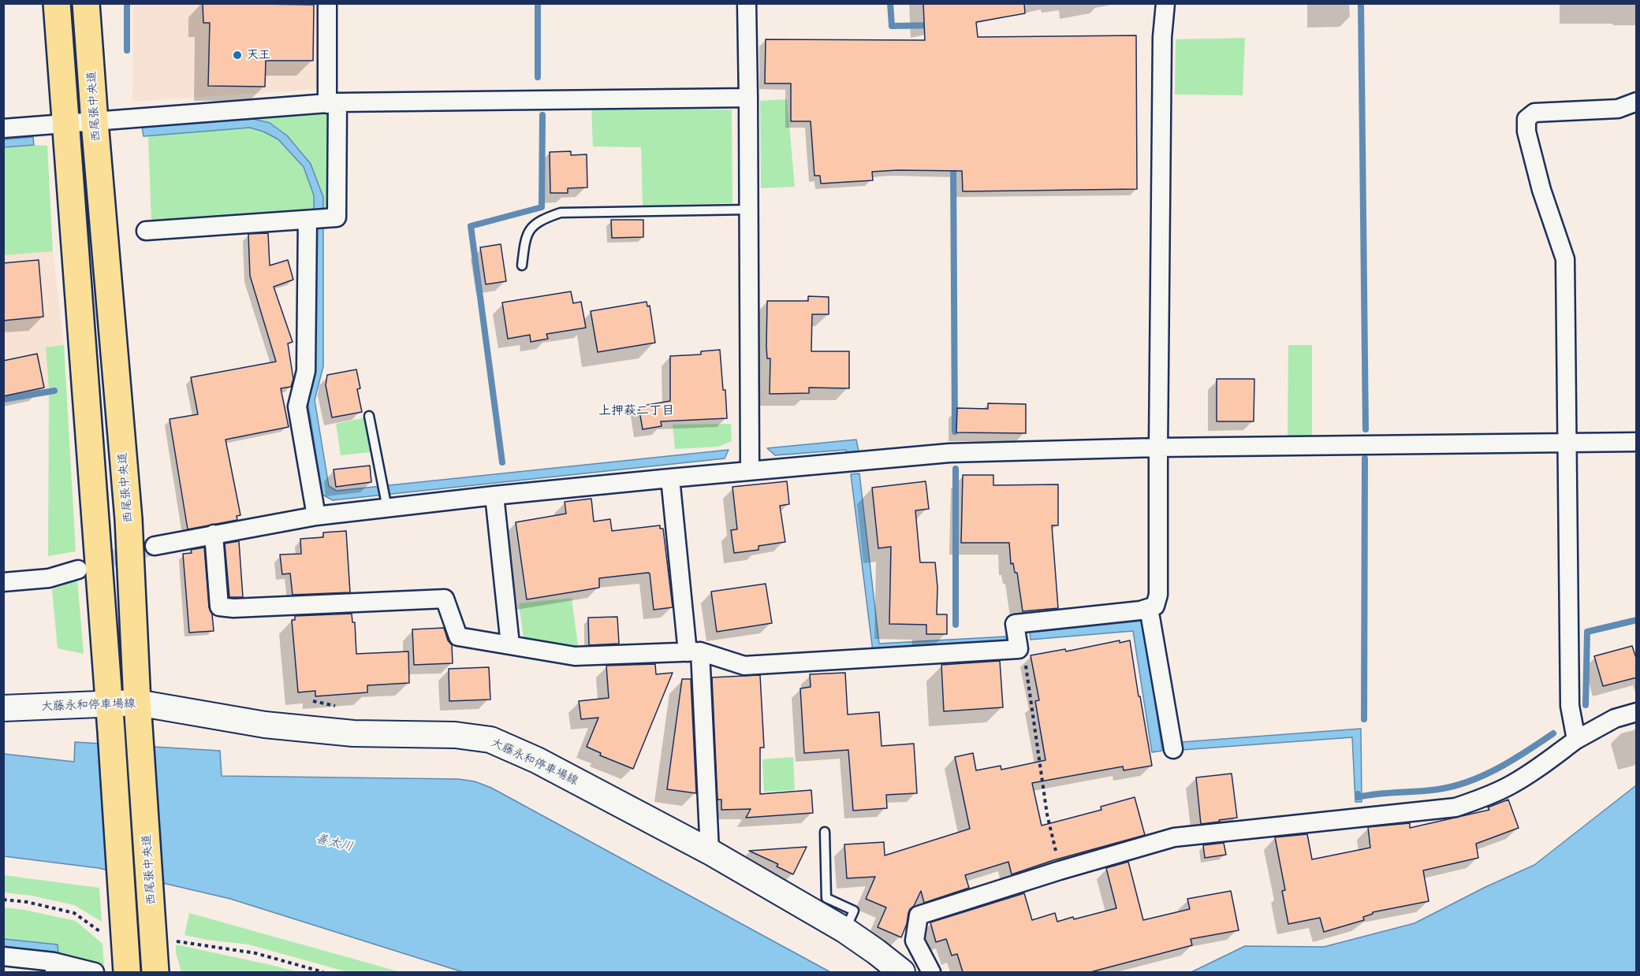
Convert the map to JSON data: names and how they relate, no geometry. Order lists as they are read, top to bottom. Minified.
{"streets":{"main road":["西尾張中央道","大藤永和停車場線"]},"crossings":[["西尾張中央道","大藤永和停車場線"]],"districts":["上押萩二丁目"],"water":["善太川"],"places":["天王"]}
